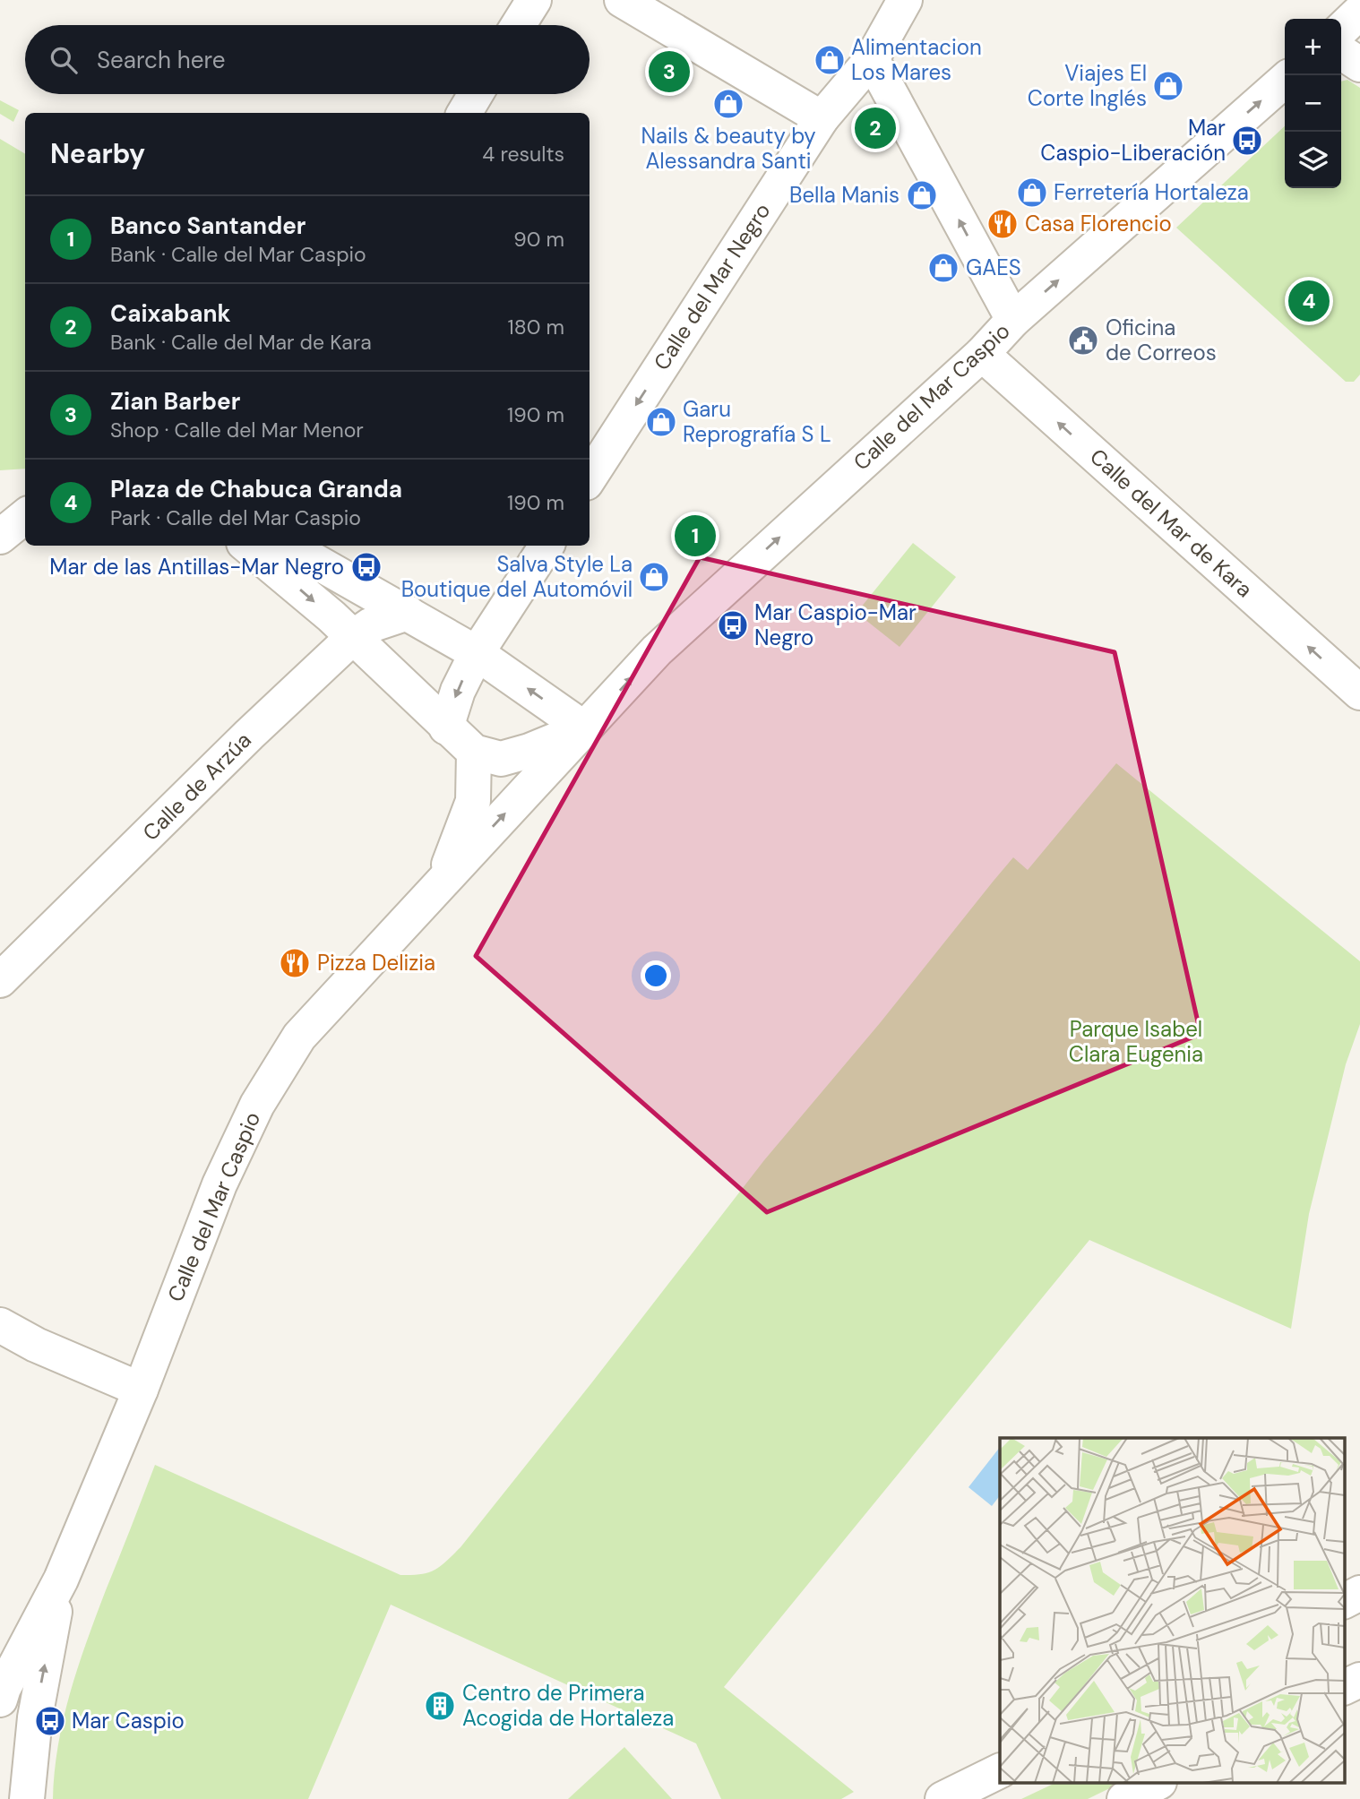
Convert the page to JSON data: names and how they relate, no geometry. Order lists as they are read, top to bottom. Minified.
{"streets":{"street":["Calle del Mar Negro","Calle del Mar Caspio","Calle del Mar de Kara","Calle de Arzúa"]},"crossings":[["Calle del Mar Caspio","Calle del Mar de Kara"]],"one_way":["Calle del Mar Negro","Calle del Mar Caspio","Calle del Mar de Kara"],"parks":["Parque Isabel Clara Eugenia"],"places":{"shop":["Alimentacion Los Mares","Viajes El Corte Inglés","Nails & beauty by Alessandra Santi","Ferretería Hortaleza","Bella Manis","GAES","Garu Reprografía S L","Salva Style La Boutique del Automóvil"],"bus stop":["Mar Caspio-Liberación","Mar de las Antillas-Mar Negro","Mar Caspio-Mar Negro","Mar Caspio"],"restaurant":["Casa Florencio","Pizza Delizia"],"public building":["Oficina de Correos"],"building":["Centro de Primera Acogida de Hortaleza"]},"page":{"map_buttons":["+","−"],"search":"Search here","pins":["3","2","4","1"],"heading":["Nearby","4 results"],"list":[{"mark":"1","name":"Banco Santander","note":"Bank · Calle del Mar Caspio","value":"90 m"},{"mark":"2","name":"Caixabank","note":"Bank · Calle del Mar de Kara","value":"180 m"},{"mark":"3","name":"Zian Barber","note":"Shop · Calle del Mar Menor","value":"190 m"},{"mark":"4","name":"Plaza de Chabuca Granda","note":"Park · Calle del Mar Caspio","value":"190 m"}]}}
